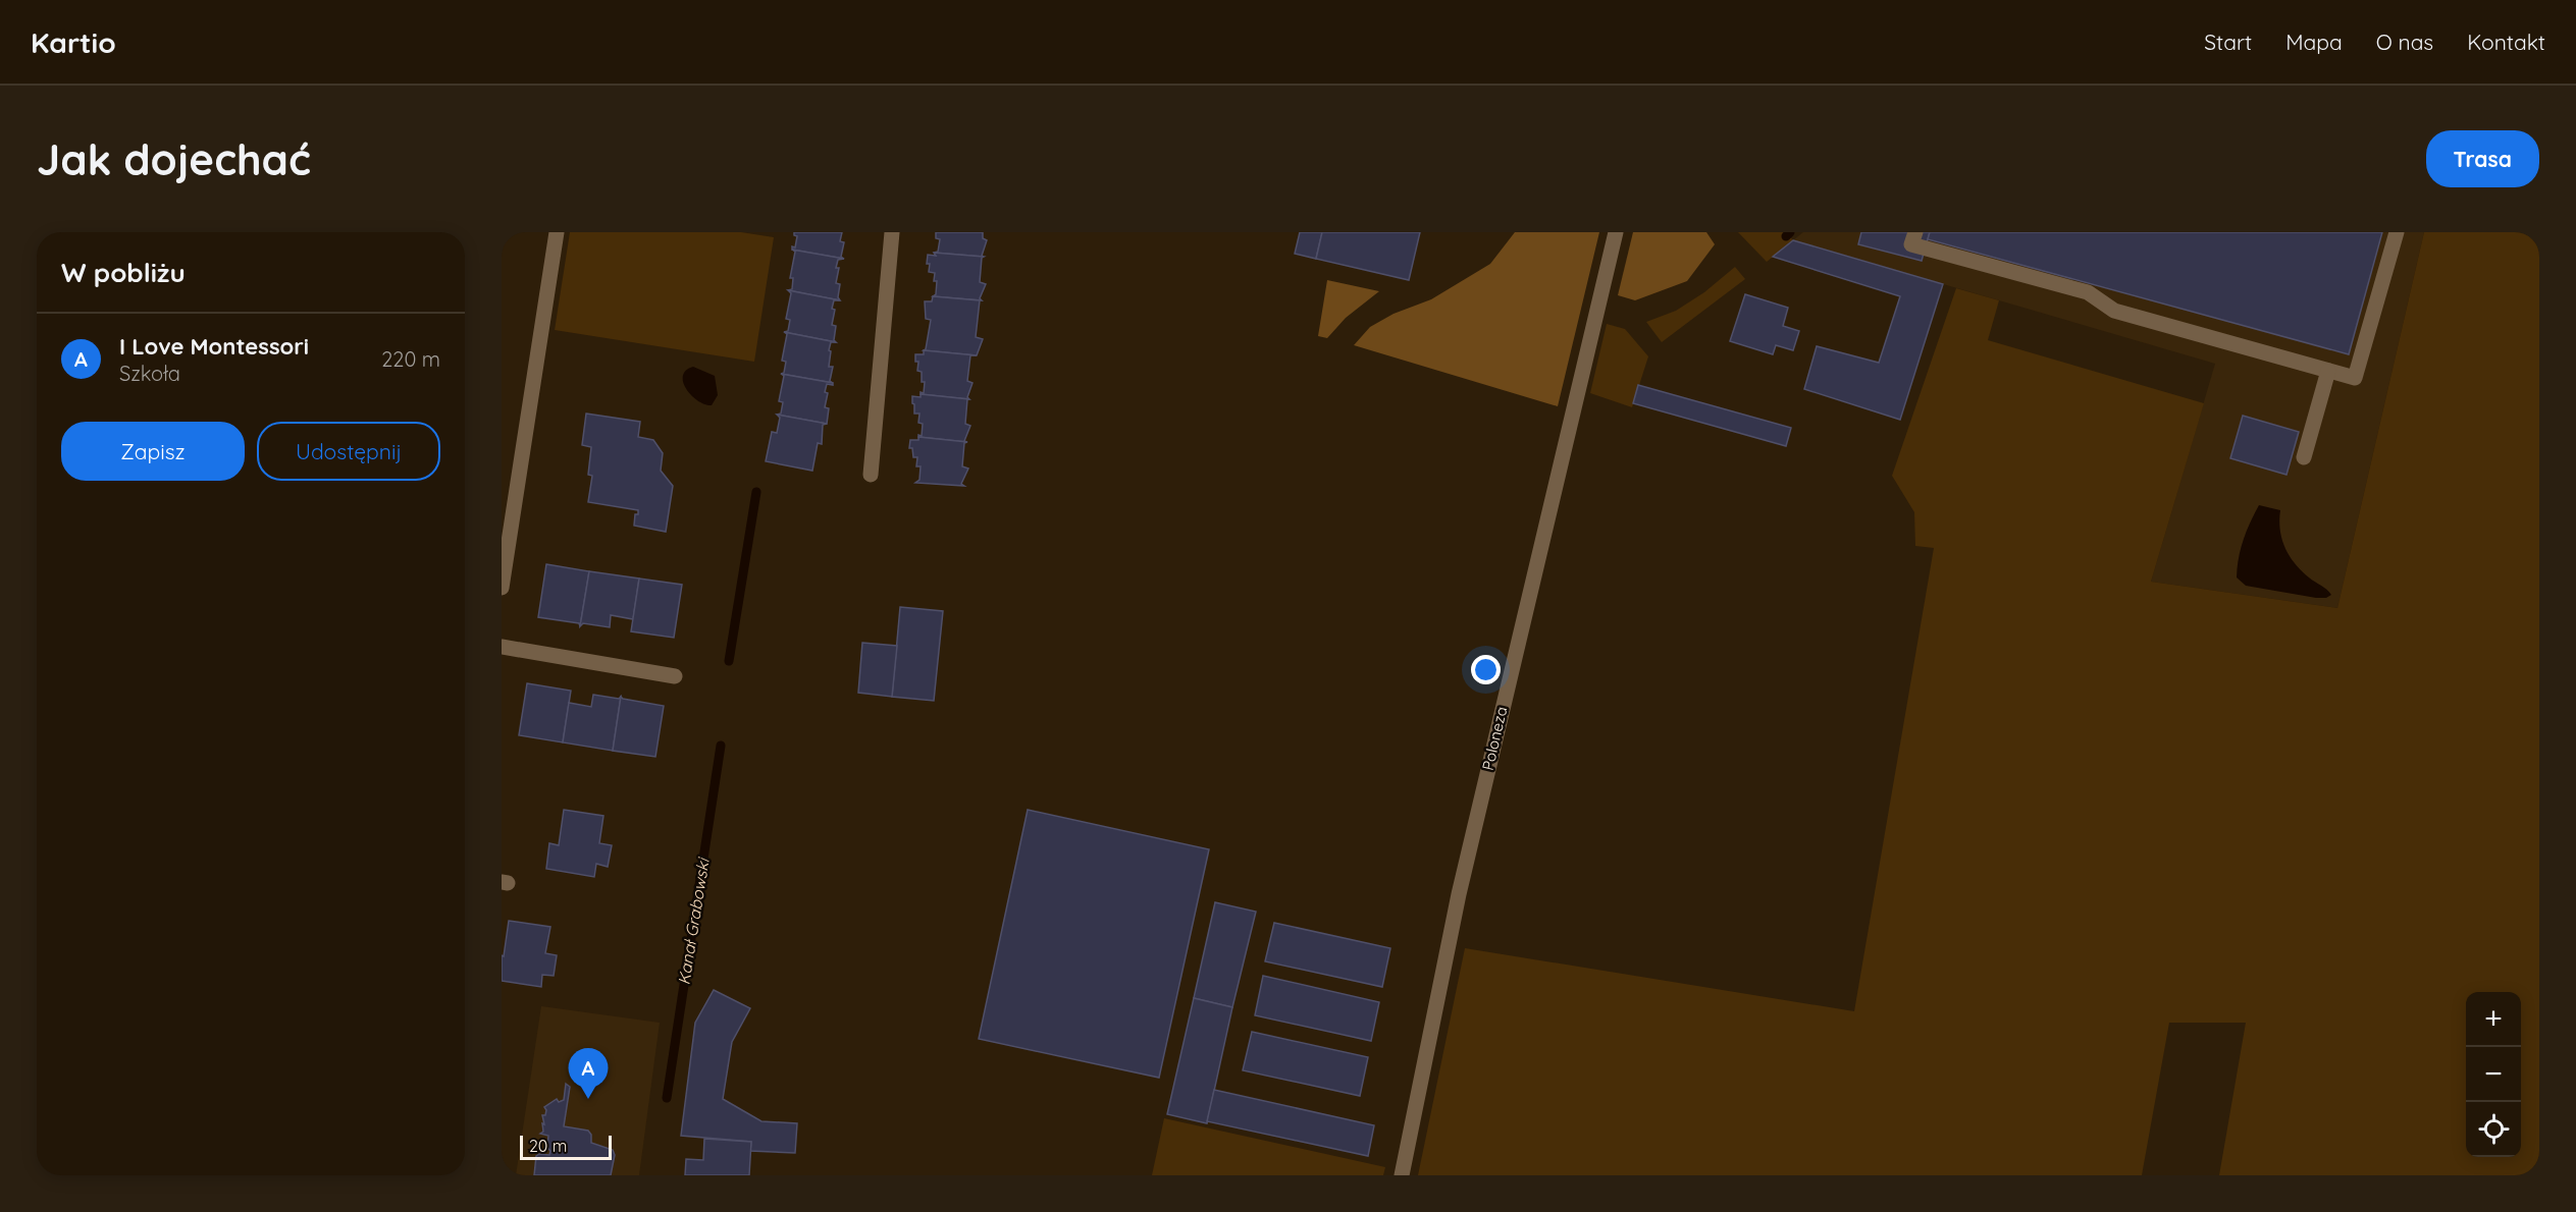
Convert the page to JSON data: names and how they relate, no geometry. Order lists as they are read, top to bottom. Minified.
{"streets":{"street":["Poloneza"]},"water":["Kanał Grabowski"],"scale_bar":"20 m","page":{"header":"Kartio","nav":["Start","Mapa","O nas","Kontakt"],"buttons":["Trasa",["Zapisz","Udostępnij"]],"title":"Jak dojechać","heading":"W pobliżu","list":[{"mark":"A","name":"I Love Montessori","note":"Szkoła","value":"220 m"}],"map_buttons":["+","−"],"pins":"A","scale":"20 m"}}
